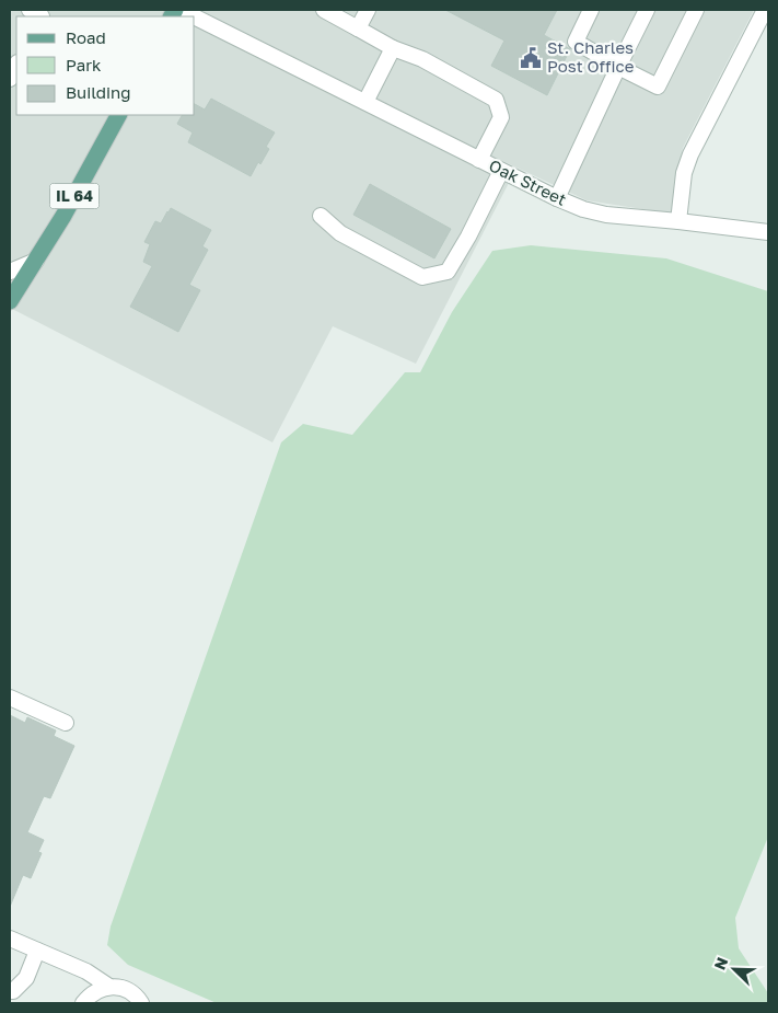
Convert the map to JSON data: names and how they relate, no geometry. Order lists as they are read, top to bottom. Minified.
{"streets":{"main road":["IL 64"],"street":["Oak Street"]},"places":{"public building":["St. Charles Post Office"]},"legend":["Road","Park","Building"],"north":"top left"}
